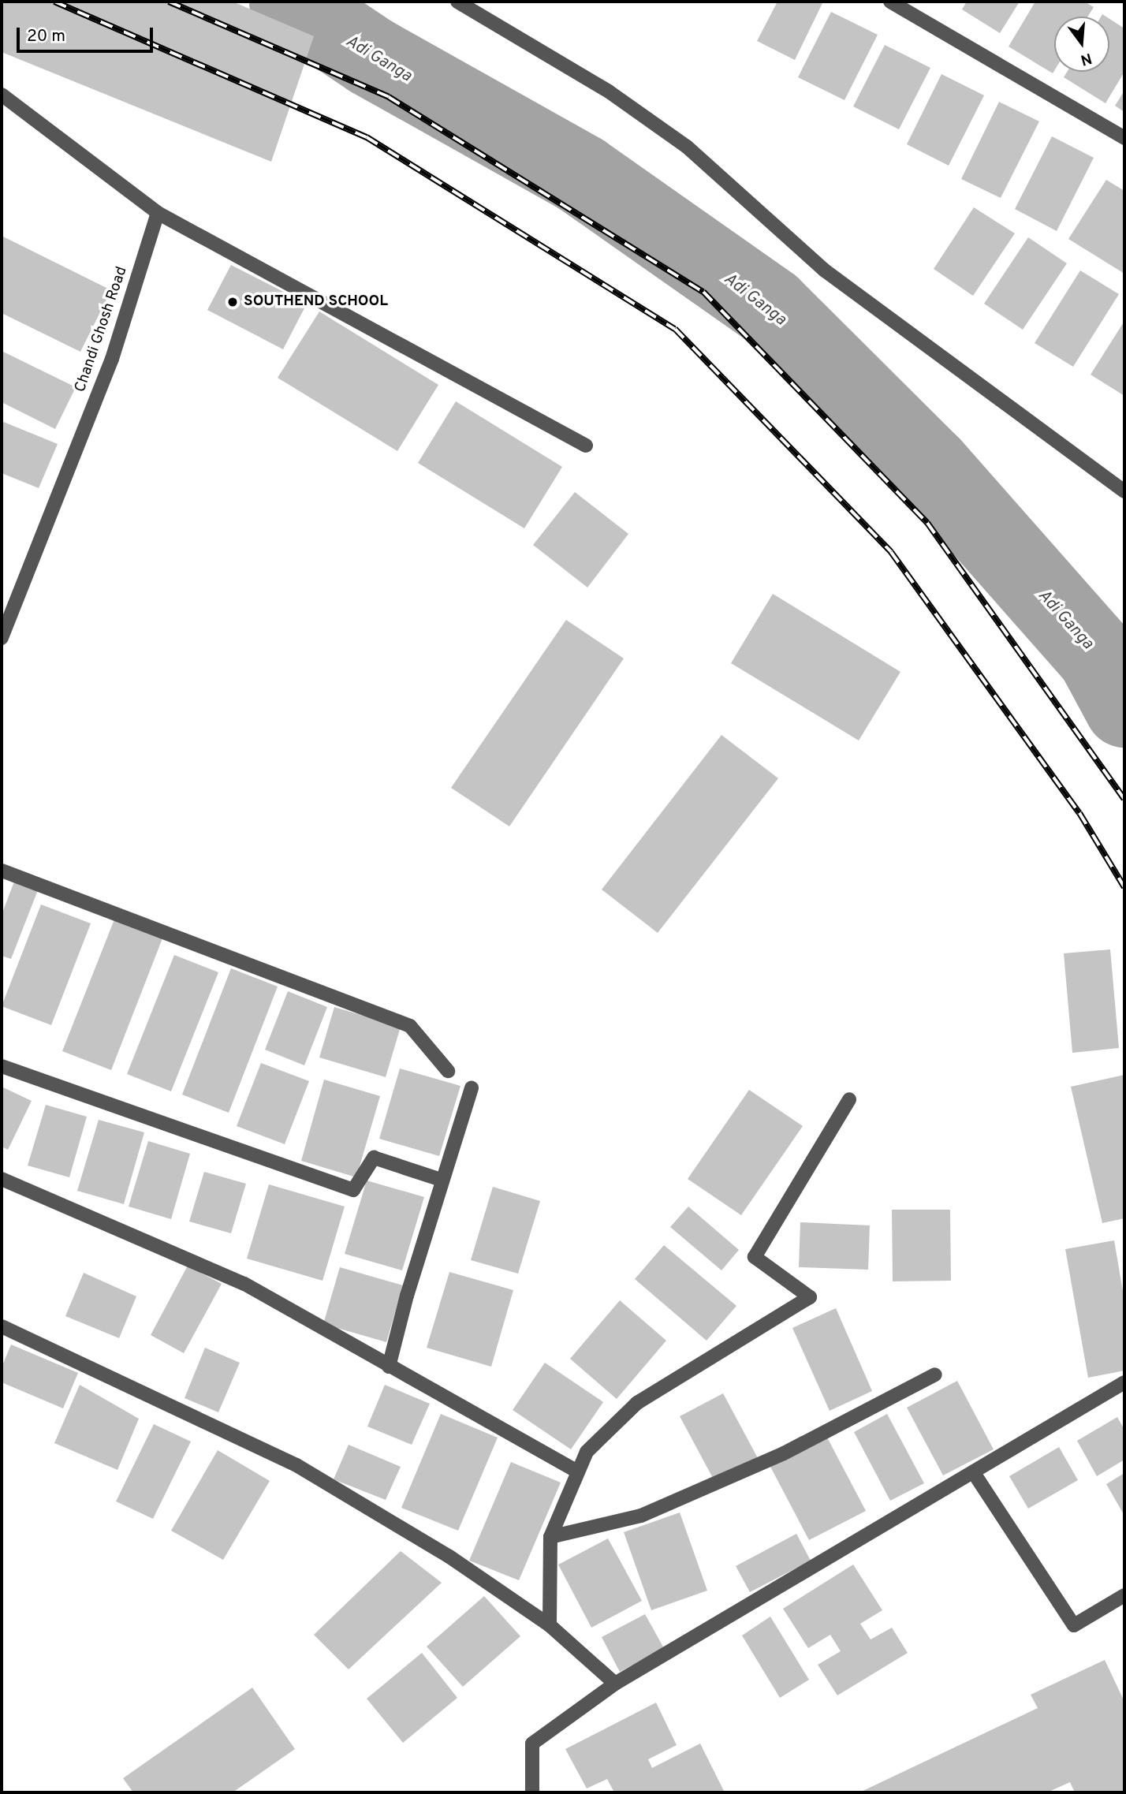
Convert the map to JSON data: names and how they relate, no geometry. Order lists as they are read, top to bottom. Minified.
{"streets":{"street":["Chandi Ghosh Road"]},"water":["Adi Ganga"],"places":["SOUTHEND SCHOOL"],"scale_bar":"20 m","north":"bottom"}
